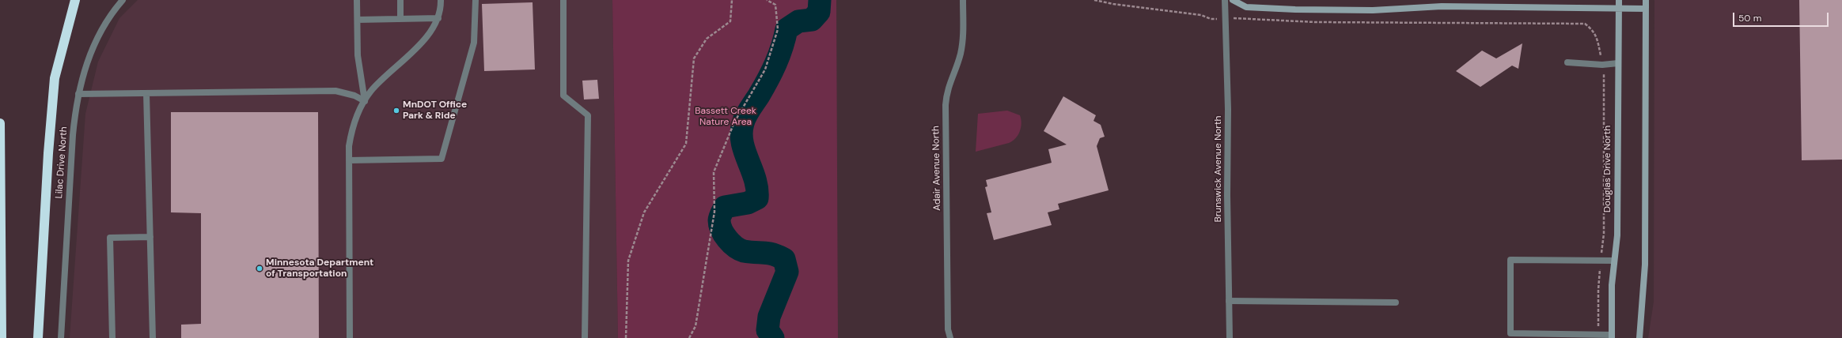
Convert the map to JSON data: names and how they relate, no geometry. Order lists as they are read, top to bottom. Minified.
{"streets":{"street":["Lilac Drive North","Adair Avenue North","Brunswick Avenue North","Douglas Drive North"]},"parks":["Bassett Creek Nature Area"],"places":["MnDOT Office Park & Ride","Minnesota Department of Transportation"],"scale_bar":"50 m"}
